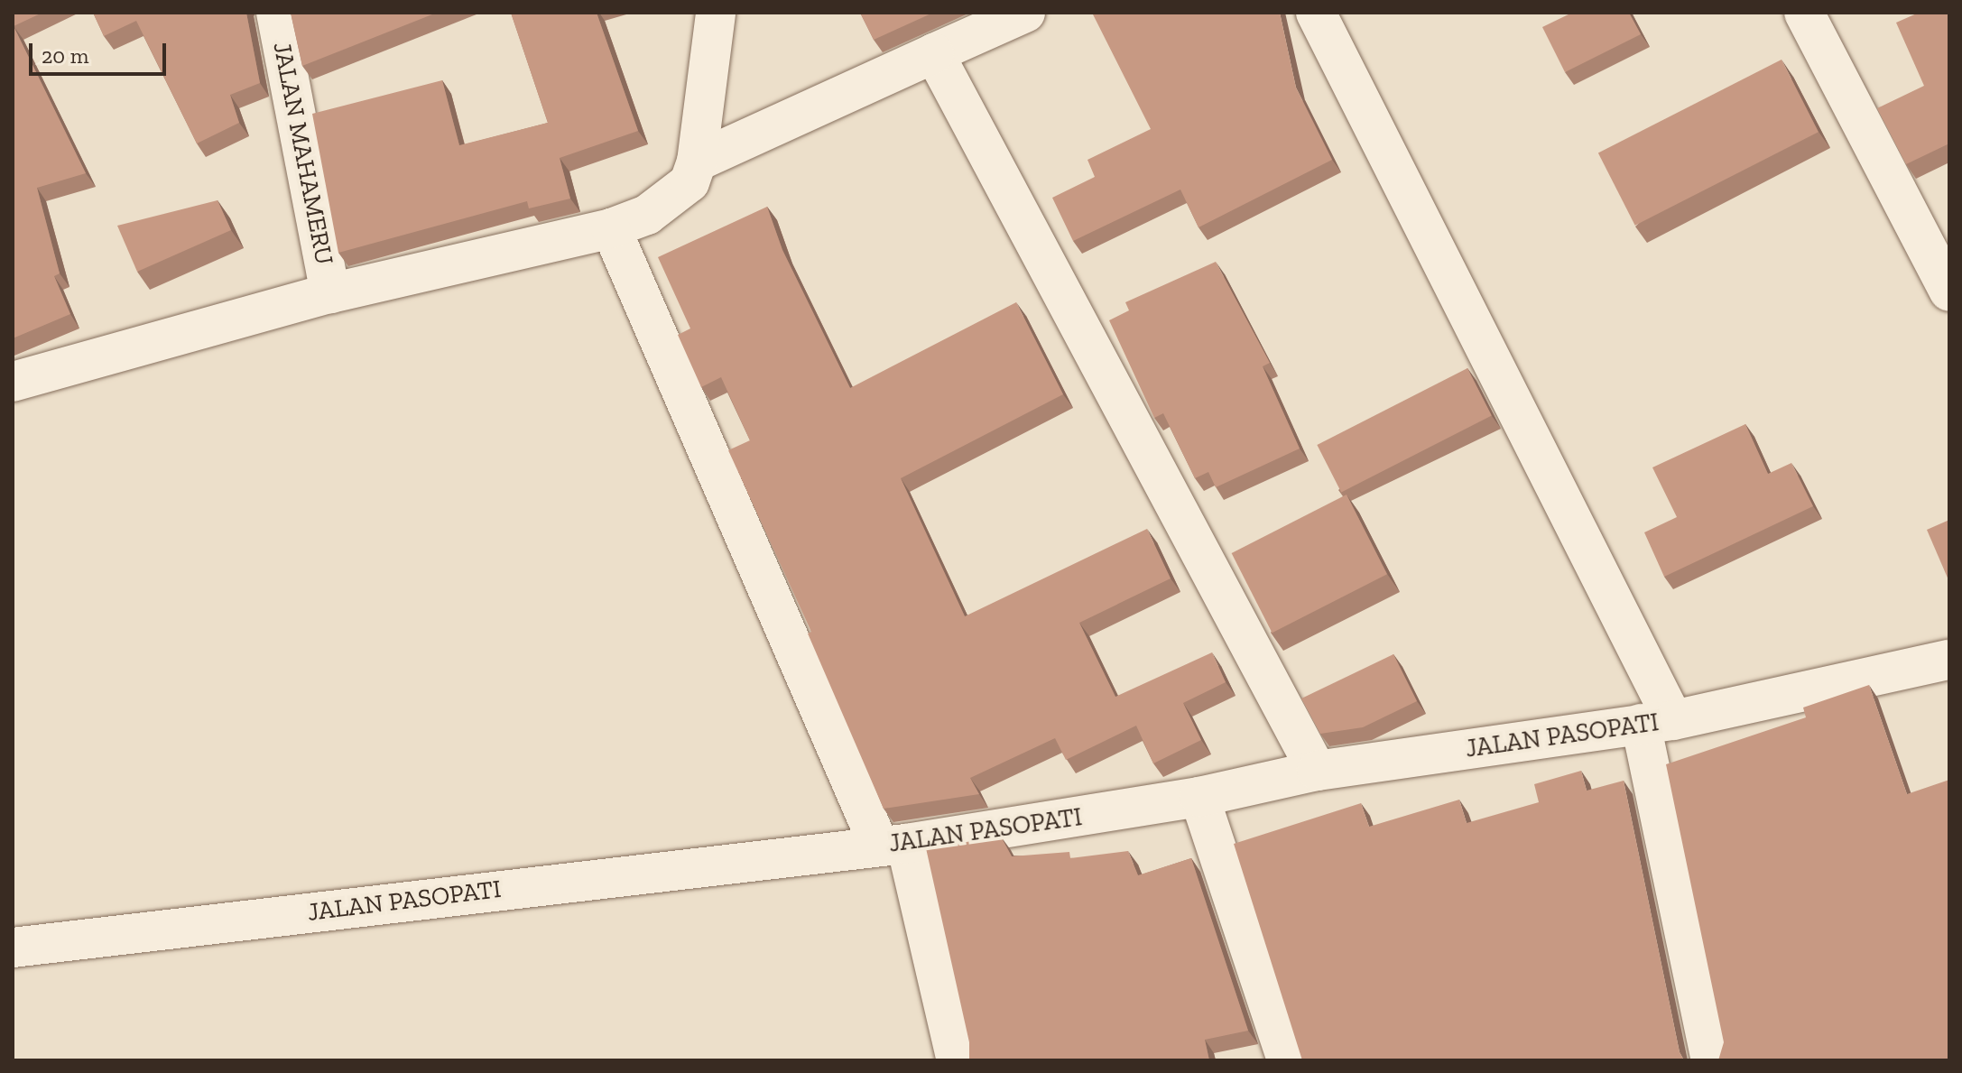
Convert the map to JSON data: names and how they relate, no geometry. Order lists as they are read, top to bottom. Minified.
{"streets":{"street":["JALAN MAHAMERU","JALAN PASOPATI"]},"scale_bar":"20 m"}
